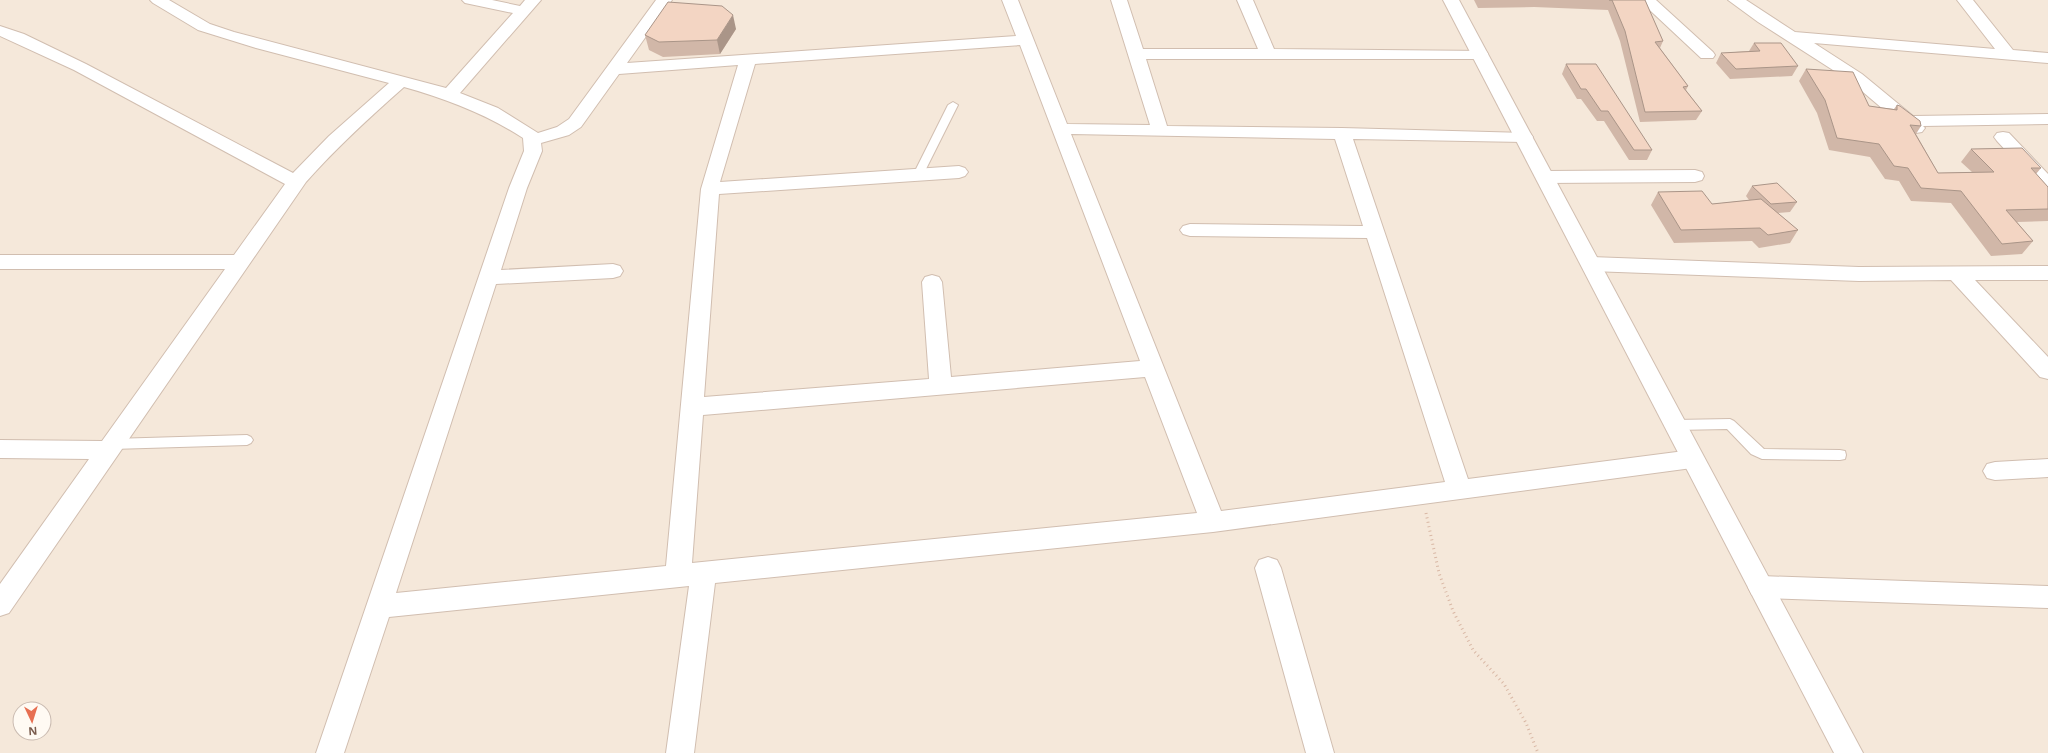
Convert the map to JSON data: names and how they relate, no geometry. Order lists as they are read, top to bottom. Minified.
{"north":"bottom"}
